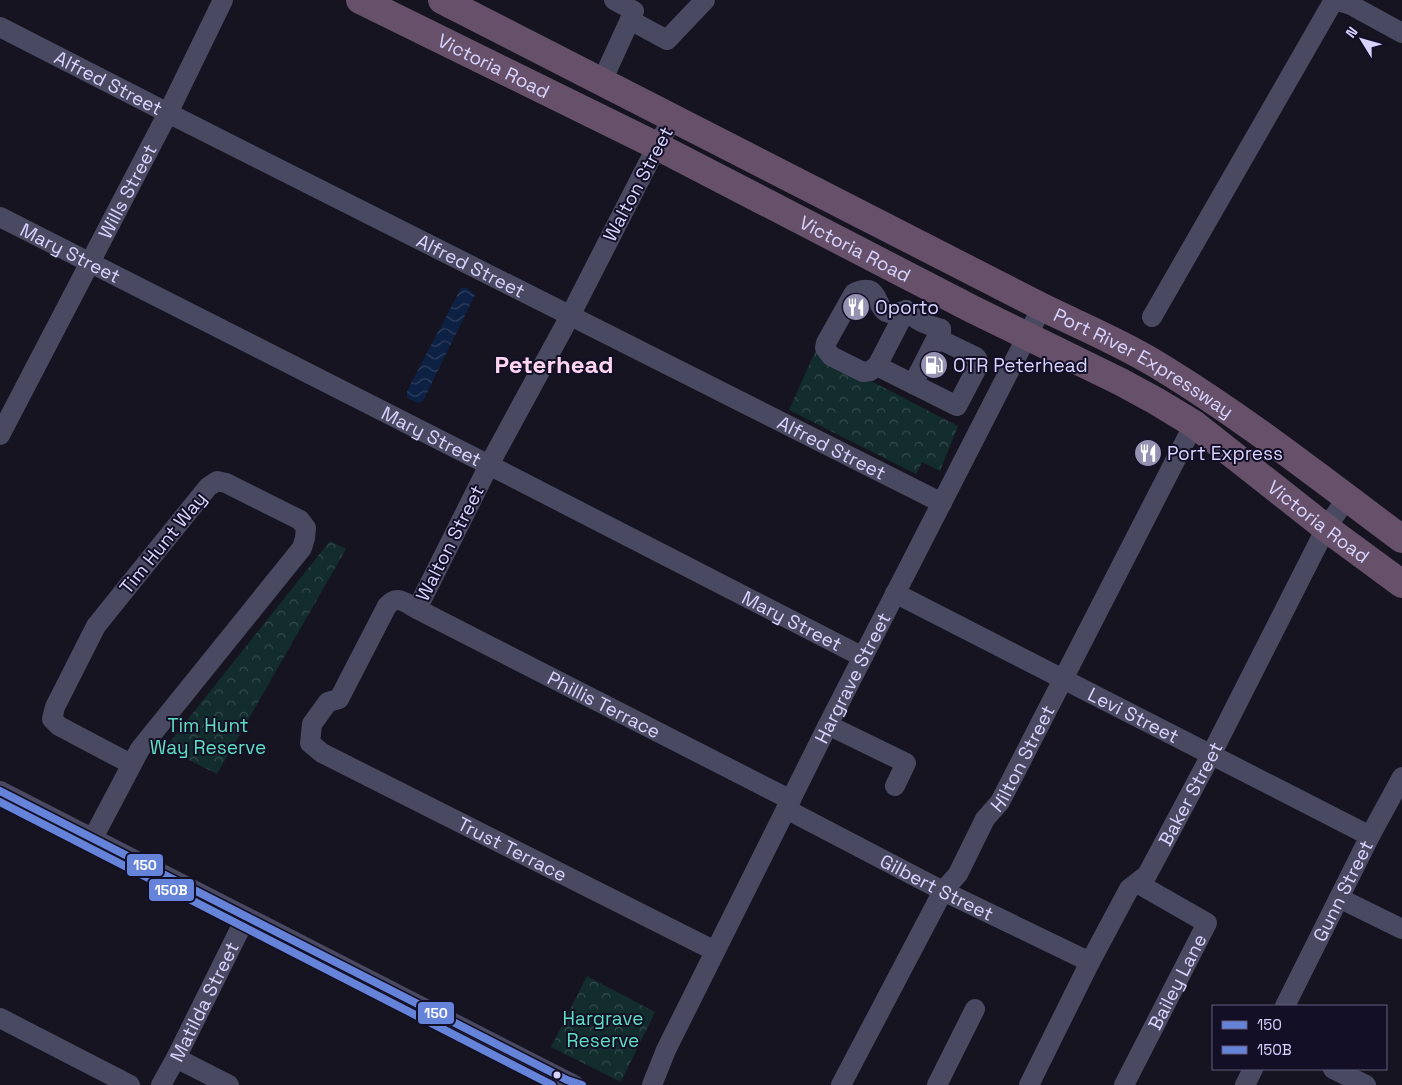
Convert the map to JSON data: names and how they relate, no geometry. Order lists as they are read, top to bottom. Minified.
{"streets":{"highway":["Victoria Road","Port River Expressway"],"street":["Alfred Street","Walton Street","Wills Street","Mary Street","Tim Hunt Way","Hargrave Street","Phillis Terrace","Levi Street","Hilton Street","Baker Street","Trust Terrace","Gilbert Street","Gunn Street","Bailey Lane","Matilda Street"]},"crossings":[["Victoria Road","Walton Street"],["Victoria Road","Port River Expressway"],["Victoria Road","Hargrave Street"],["Victoria Road","Hilton Street"],["Victoria Road","Baker Street"],["Alfred Street","Walton Street"],["Alfred Street","Wills Street"],["Alfred Street","Hargrave Street"],["Walton Street","Mary Street"],["Walton Street","Phillis Terrace"],["Walton Street","Trust Terrace"],["Wills Street","Mary Street"],["Mary Street","Hargrave Street"],["Port River Expressway","Hargrave Street"],["Hargrave Street","Phillis Terrace"],["Hargrave Street","Levi Street"],["Hargrave Street","Trust Terrace"],["Hargrave Street","Gilbert Street"],["Phillis Terrace","Gilbert Street"],["Levi Street","Hilton Street"],["Levi Street","Baker Street"],["Levi Street","Gunn Street"],["Hilton Street","Gilbert Street"],["Baker Street","Gilbert Street"],["Baker Street","Bailey Lane"]],"districts":["Peterhead"],"parks":["Tim Hunt Way Reserve","Hargrave Reserve"],"places":{"restaurant":["Oporto","Port Express"],"fuel station":["OTR Peterhead"]},"lines":["transit line 150","transit line 150B"],"legend":["150","150B"],"north":"top left"}
